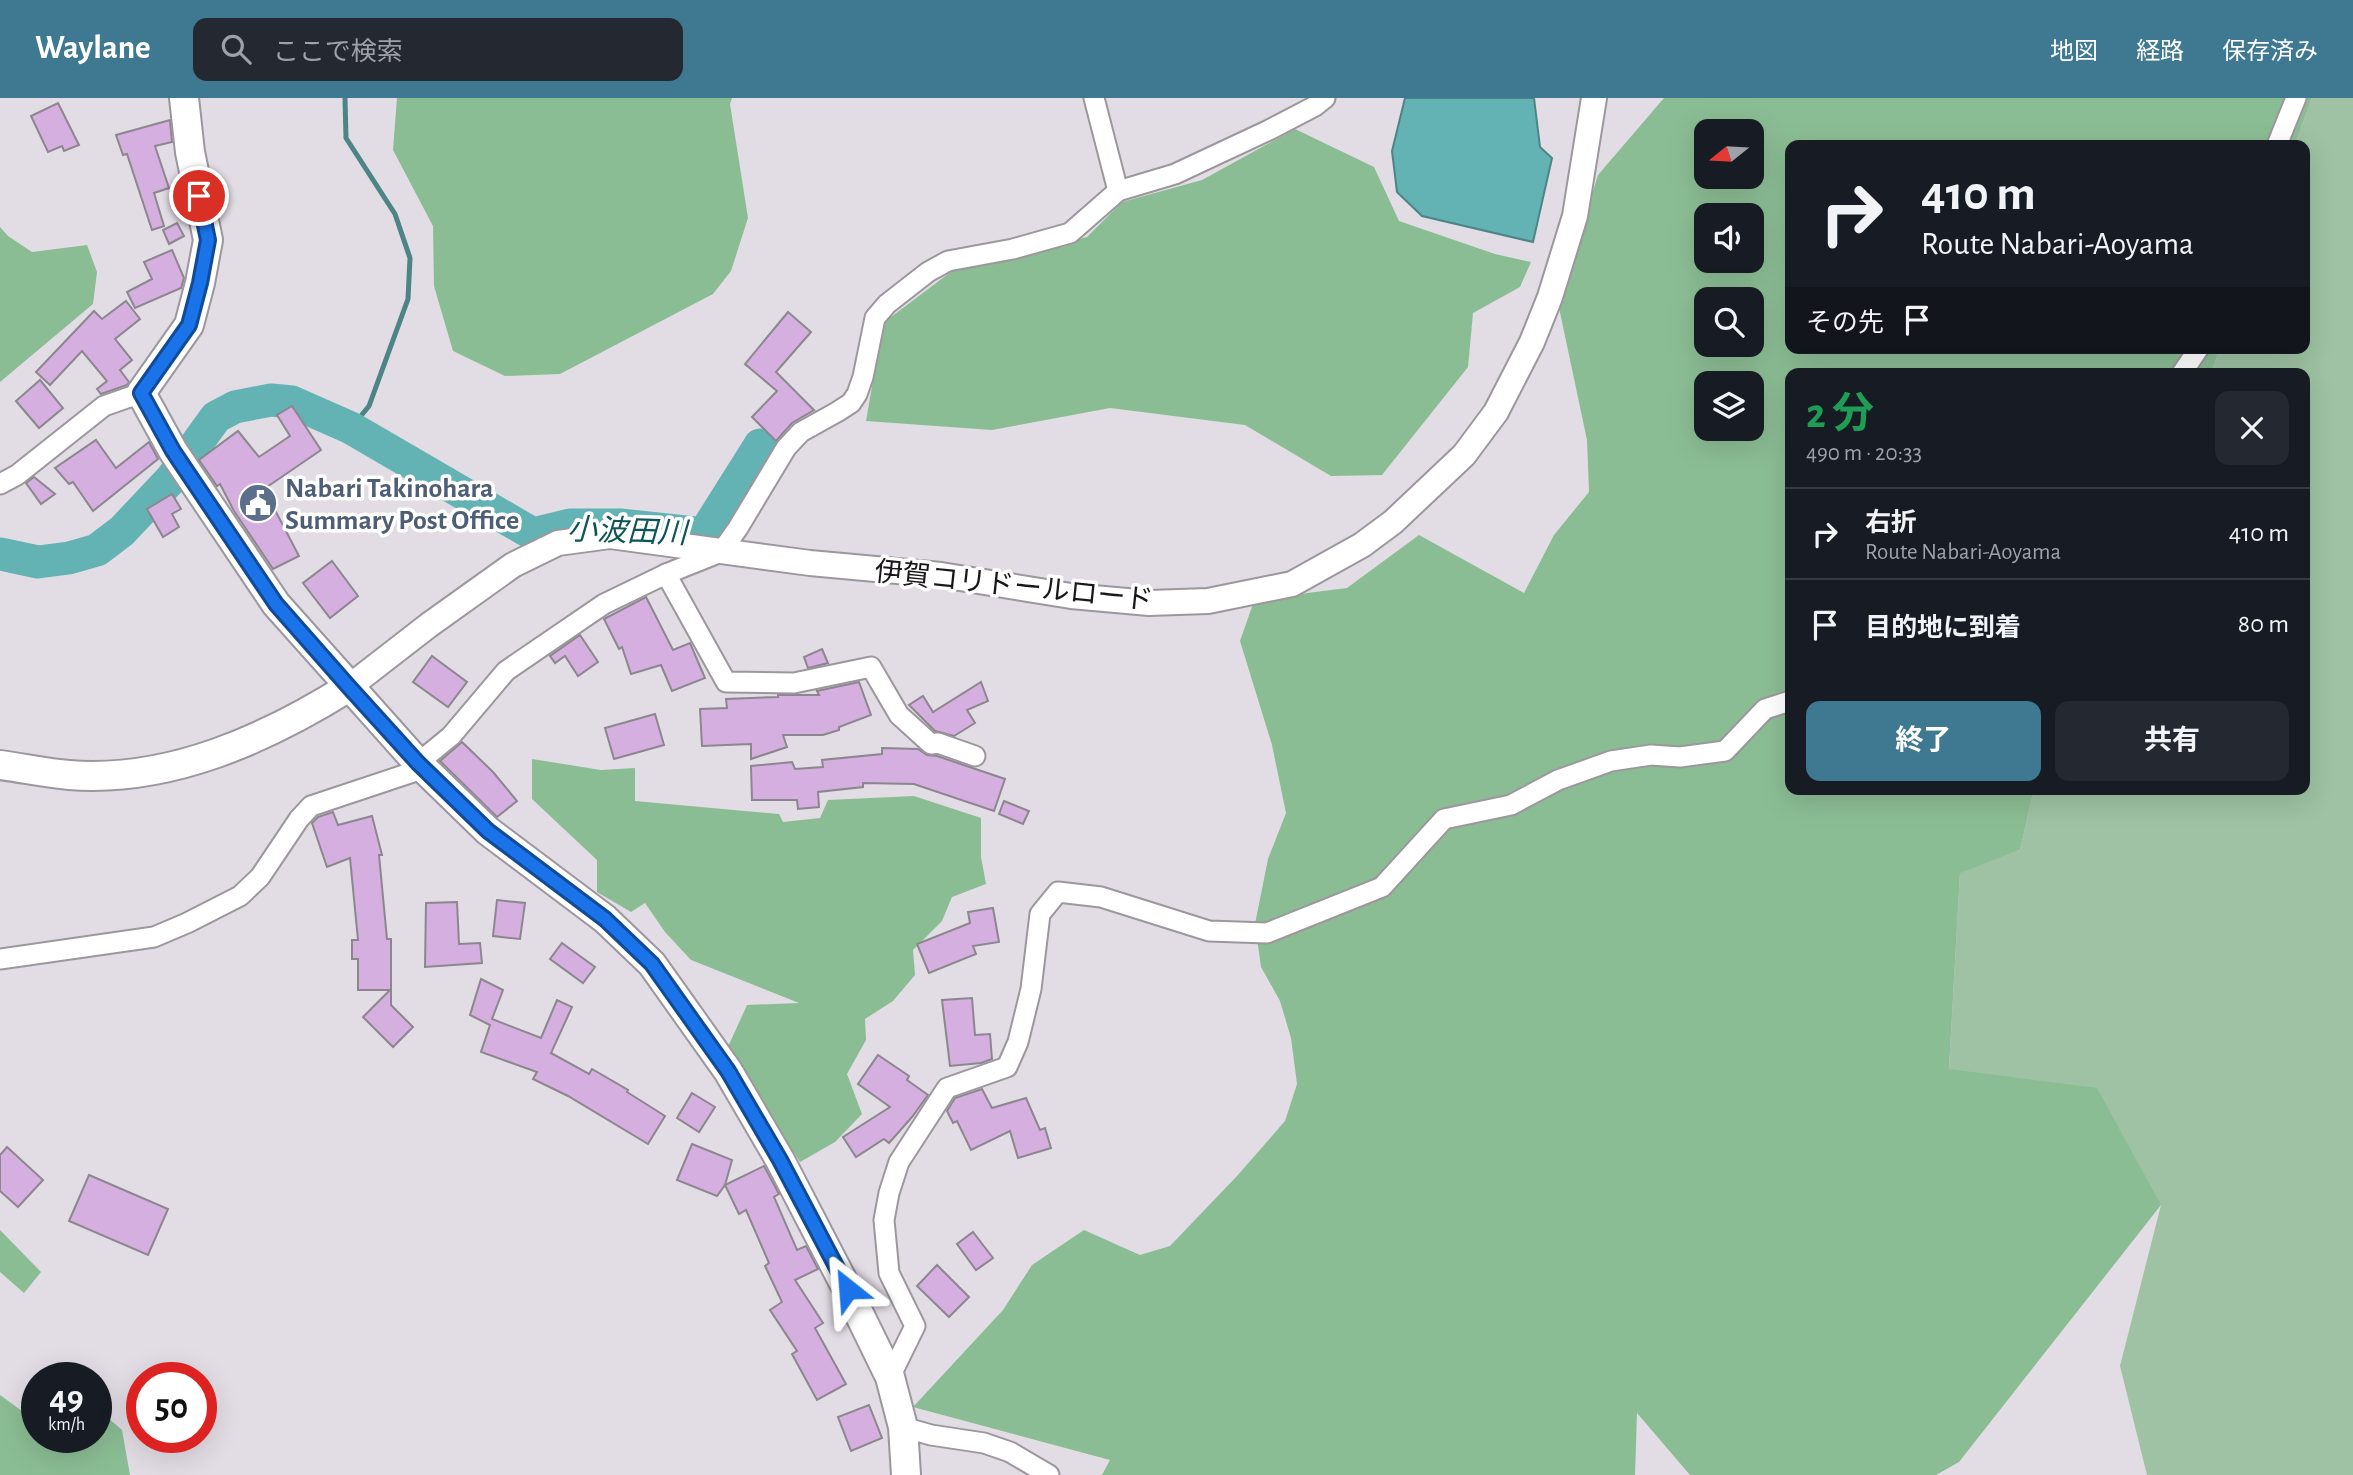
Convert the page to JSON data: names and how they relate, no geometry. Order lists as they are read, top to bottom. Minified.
{"streets":{"street":["伊賀コリドールロード"]},"water":["小波田川"],"places":{"public building":["Nabari Takinohara Summary Post Office"]},"north":"left","page":{"header":"Waylane","search":"ここで検索","nav":["地図","経路","保存済み"],"turn":["410 m","Route Nabari-Aoyama"],"then":"その先","heading":["2 分","490 m · 20:33"],"list":[{"name":"右折","note":"Route Nabari-Aoyama","value":"410 m"},{"name":"目的地に到着","value":"80 m"}],"buttons":["終了","共有"],"speed":"49 km/h","limit":"50"}}
